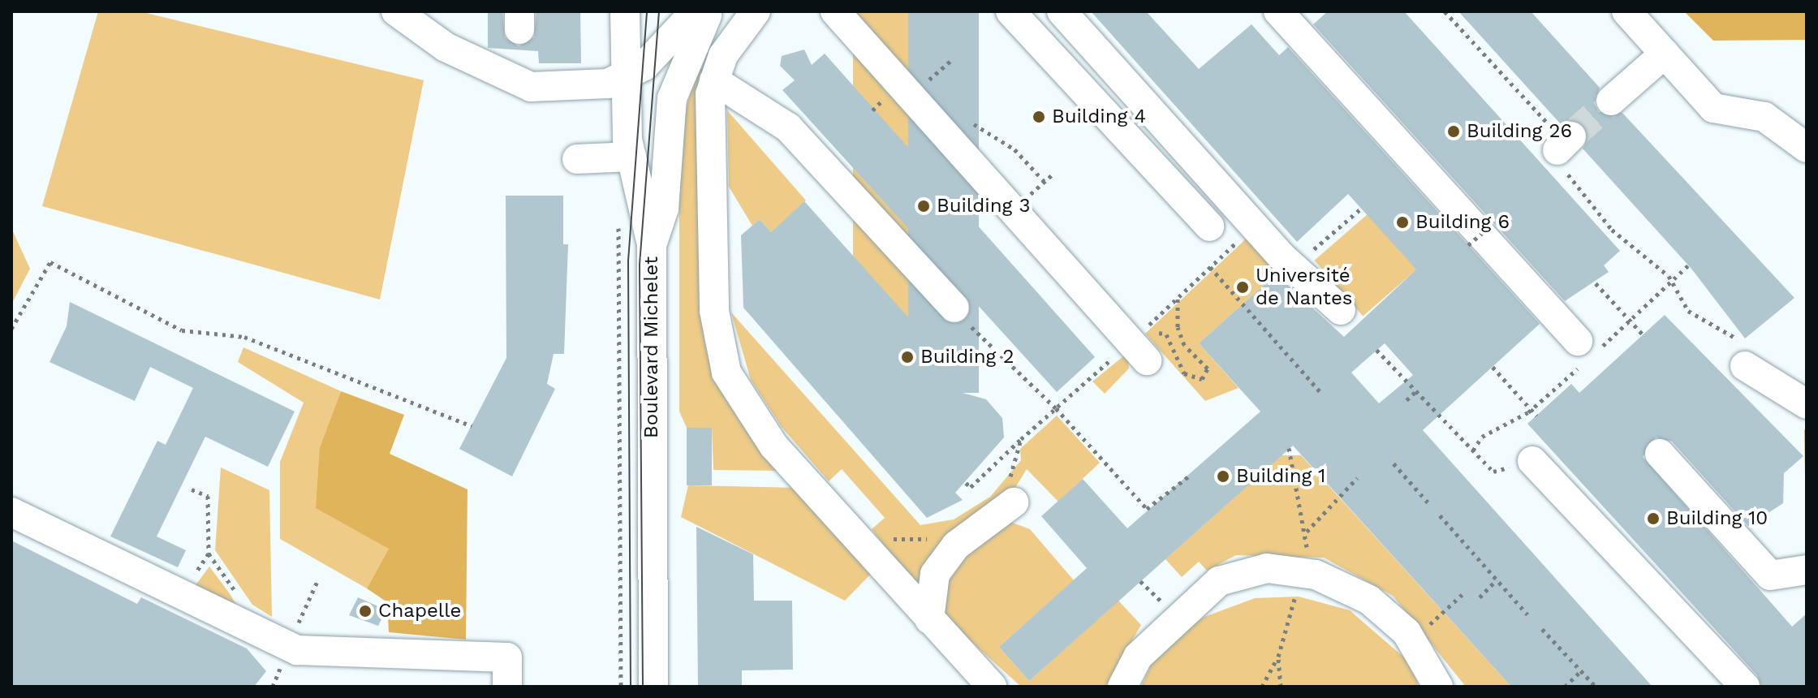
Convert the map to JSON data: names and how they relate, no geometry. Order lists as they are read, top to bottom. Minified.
{"streets":{"street":["Boulevard Michelet"]},"places":["Building 4","Building 26","Building 3","Building 6","Université de Nantes","Building 2","Building 1","Building 10","Chapelle"]}
